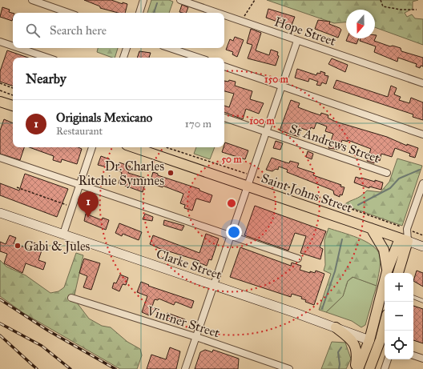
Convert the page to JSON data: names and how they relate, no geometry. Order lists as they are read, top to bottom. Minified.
{"streets":{"main road":["Saint Johns Street","Clarke Street"],"street":["Hope Street","St Andrews Street","Vintner Street"]},"places":["Dr. Charles Ritchie Symmes","Gabi & Jules"],"north":"bottom","page":{"search":"Search here","heading":"Nearby","list":[{"mark":"1","name":"Originals Mexicano","note":"Restaurant","value":"170 m"}],"pins":"1","map_buttons":["+","−"]},"rings":["150 m","100 m","50 m"]}
